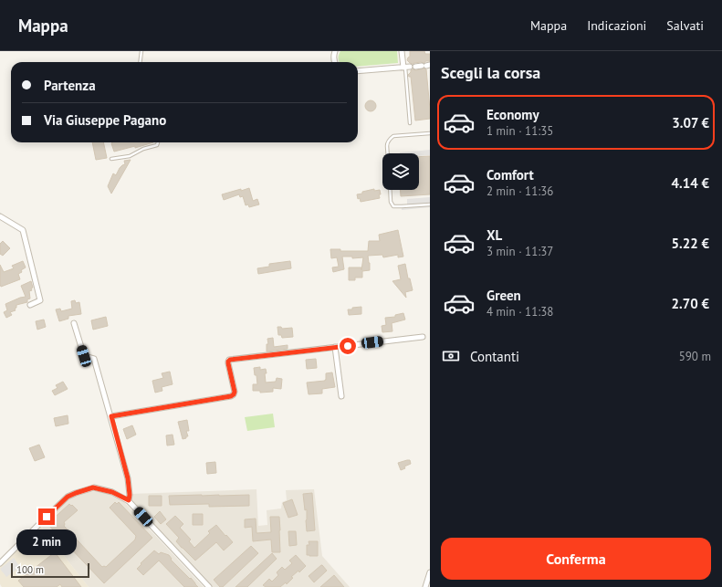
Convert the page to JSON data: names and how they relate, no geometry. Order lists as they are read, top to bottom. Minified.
{"scale_bar":"100 m","page":{"header":"Mappa","nav":["Mappa","Indicazioni","Salvati"],"heading":"Scegli la corsa","banner":["Partenza","Via Giuseppe Pagano"],"list":[{"name":"Economy","note":"1 min · 11:35","value":"3.07 €"},{"name":"Comfort","note":"2 min · 11:36","value":"4.14 €"},{"name":"XL","note":"3 min · 11:37","value":"5.22 €"},{"name":"Green","note":"4 min · 11:38","value":"2.70 €"}],"pay":["Contanti","590 m"],"bubble":"2 min","buttons":"Conferma","scale":"100 m"}}
